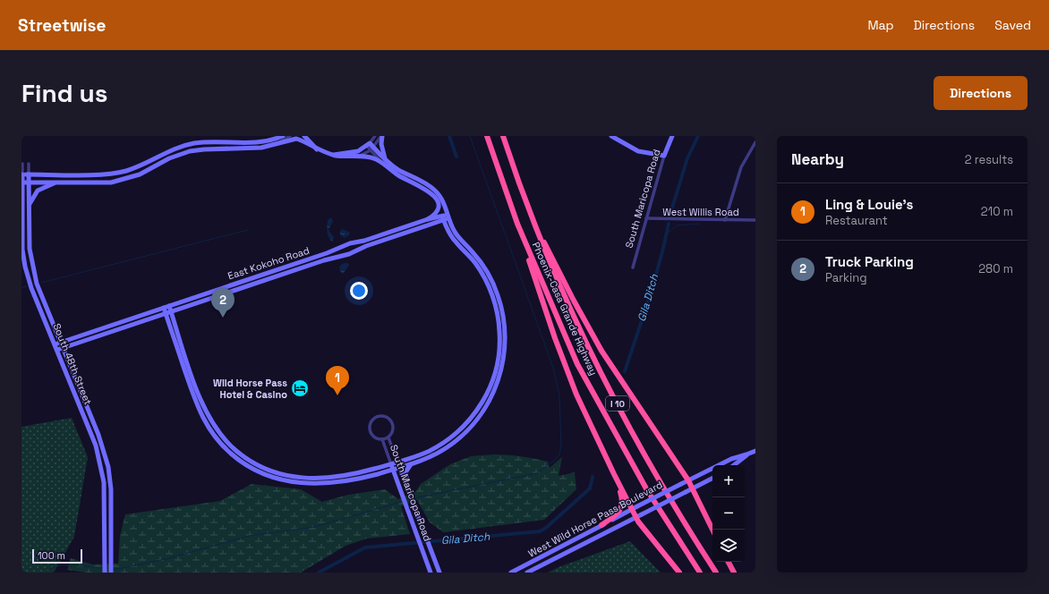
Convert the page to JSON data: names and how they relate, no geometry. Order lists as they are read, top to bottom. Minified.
{"streets":{"highway":["Phoenix-Casa Grande Highway","I 10"],"street":["South Maricopa Road","West Willis Road","East Kokoho Road","South 48th Street","West Wild Horse Pass Boulevard"]},"crossings":[["South Maricopa Road","West Willis Road"],["East Kokoho Road","South 48th Street"]],"water":["Gila Ditch"],"places":{"hotel":["Wild Horse Pass Hotel & Casino"]},"scale_bar":"100 m","page":{"header":"Streetwise","nav":["Map","Directions","Saved"],"buttons":"Directions","title":"Find us","heading":["Nearby","2 results"],"list":[{"mark":"1","name":"Ling & Louie's","note":"Restaurant","value":"210 m"},{"mark":"2","name":"Truck Parking","note":"Parking","value":"280 m"}],"pins":["2","1"],"map_buttons":["+","−"],"scale":"100 m"}}
